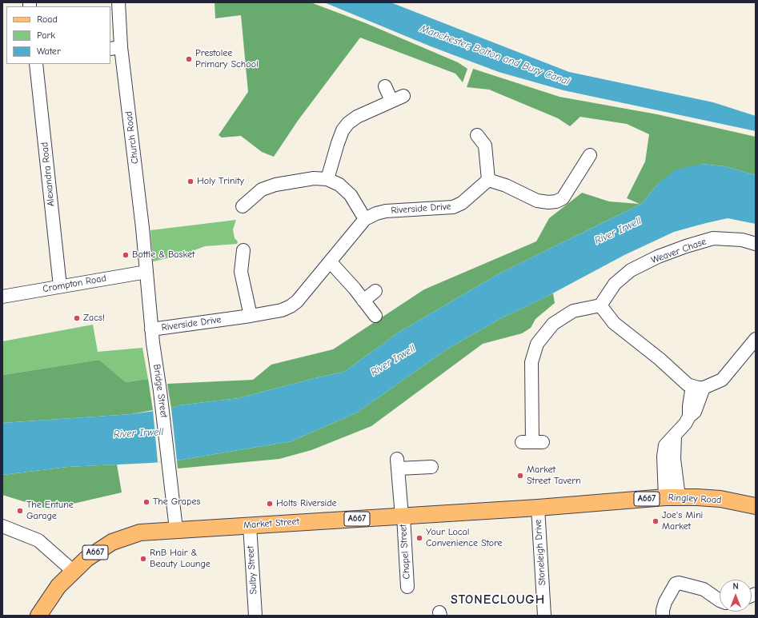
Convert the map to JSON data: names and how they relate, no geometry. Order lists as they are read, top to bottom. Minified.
{"streets":{"main road":["A667","Ringley Road","Market Street"],"street":["Church Road","Alexandra Road","Riverside Drive","Weaver Chase","Crompton Road","Bridge Street","Chapel Street","Stoneleigh Drive","Sulby Street"]},"crossings":[["Church Road","Crompton Road"],["Church Road","Bridge Street"],["Alexandra Road","Crompton Road"],["Riverside Drive","Bridge Street"],["Crompton Road","Bridge Street"],["Bridge Street","Market Street"],["Ringley Road","Market Street"],["Ringley Road","Stoneleigh Drive"],["Market Street","Chapel Street"],["Market Street","Stoneleigh Drive"],["Market Street","Sulby Street"]],"districts":["STONECLOUGH"],"water":["Manchester, Bolton and Bury Canal","River Irwell"],"places":["Prestolee Primary School","Holy Trinity","Bottle & Basket","Zacs!","Market Street Tavern","The Grapes","Holts Riverside","The Entune Garage","Joe's Mini Market","Your Local Convenience Store","RnB Hair & Beauty Lounge"],"legend":["Road","Park","Water"],"north":"top"}
